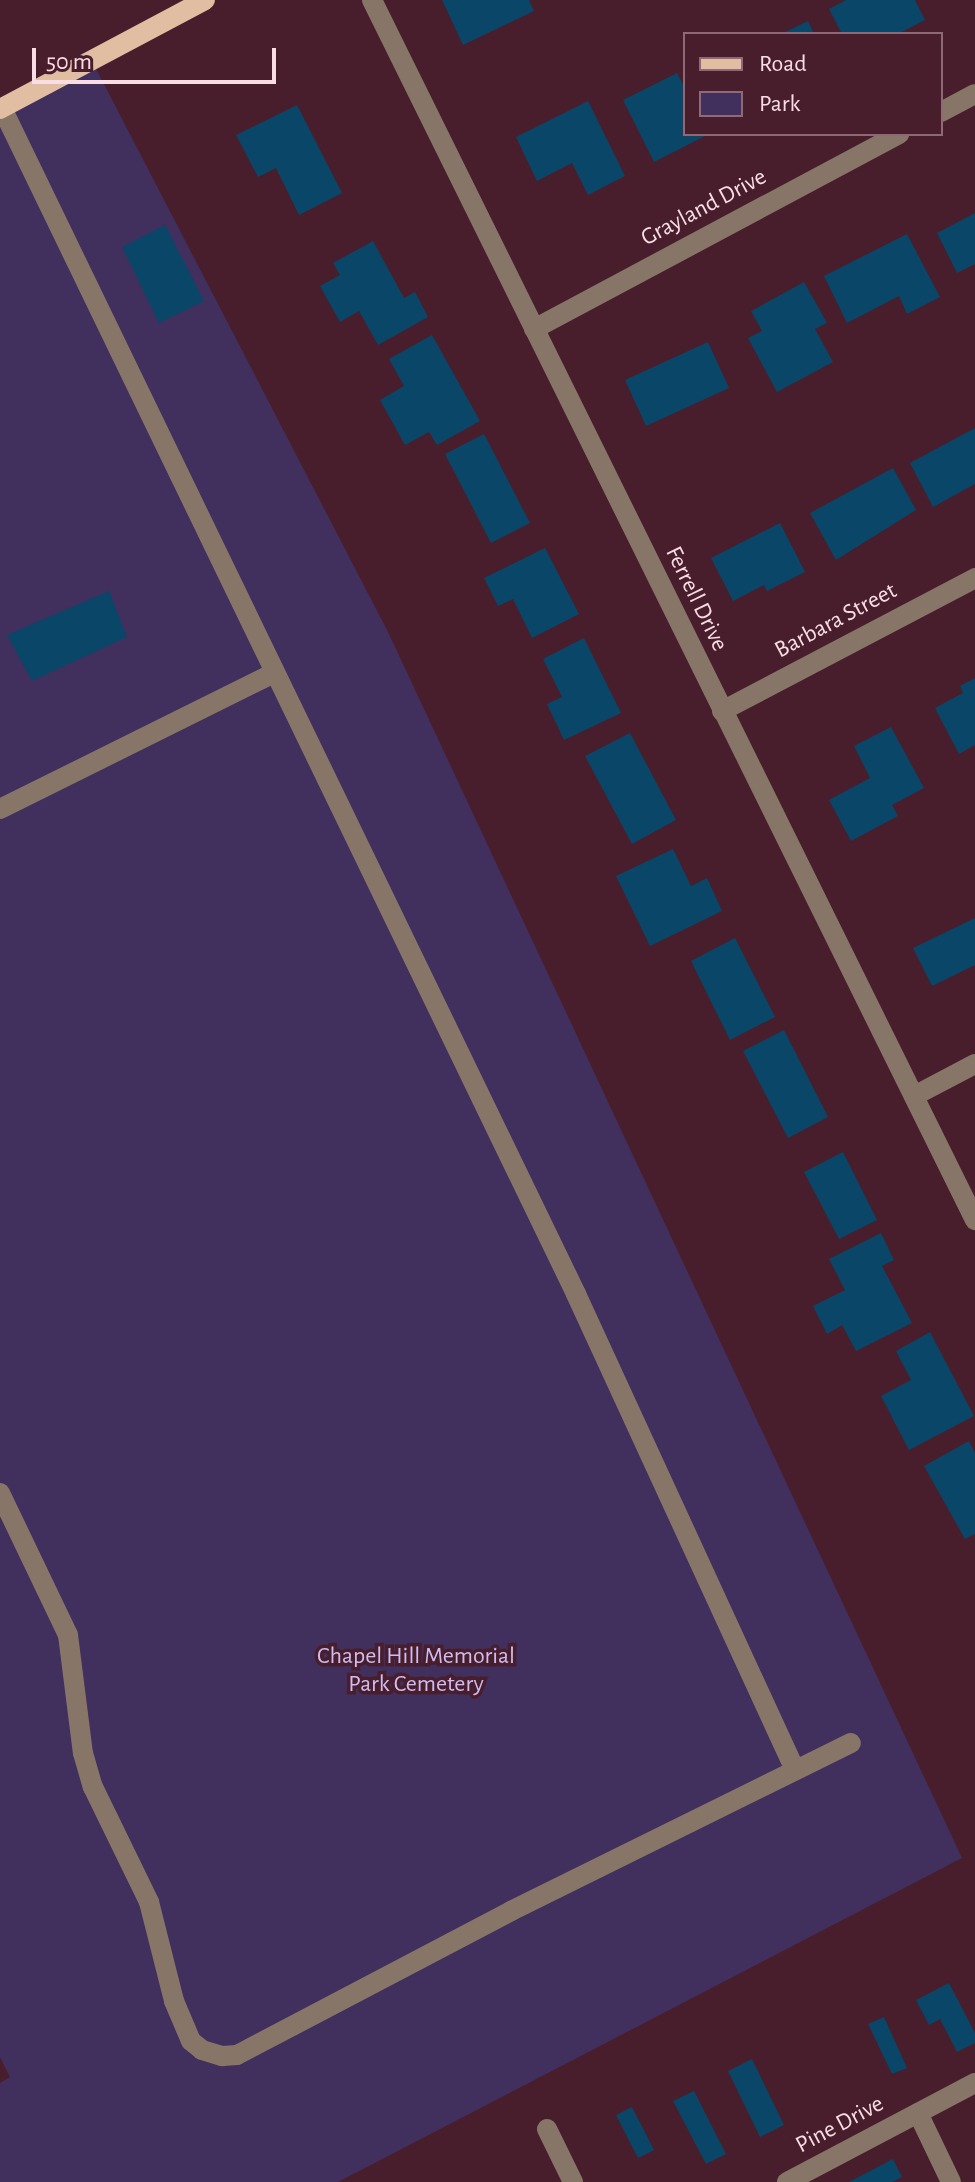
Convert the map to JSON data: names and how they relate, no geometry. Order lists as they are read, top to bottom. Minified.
{"streets":{"street":["Grayland Drive","Ferrell Drive","Barbara Street","Pine Drive"]},"crossings":[["Grayland Drive","Ferrell Drive"],["Ferrell Drive","Barbara Street"]],"parks":["Chapel Hill Memorial Park Cemetery"],"legend":["Road","Park"],"scale_bar":"50 m"}
